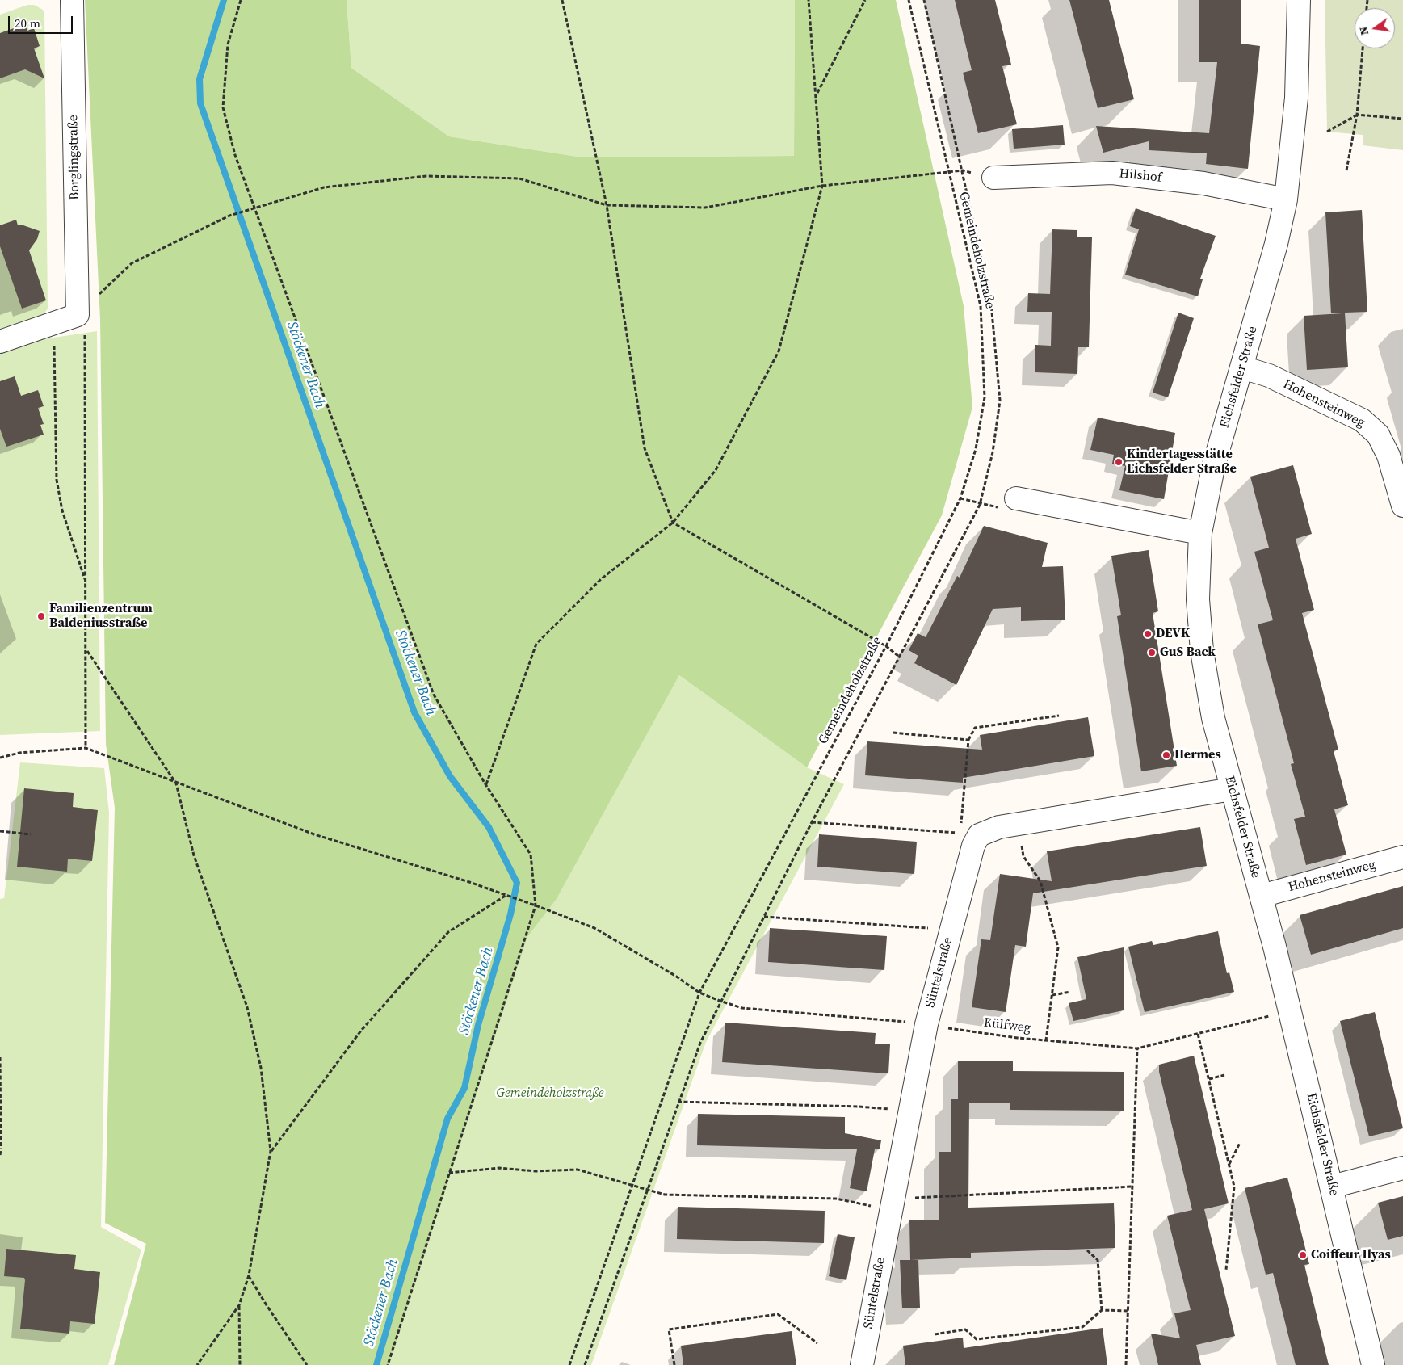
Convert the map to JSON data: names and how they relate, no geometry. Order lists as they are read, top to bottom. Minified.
{"streets":{"street":["Borglingstraße","Hilshof","Eichsfelder Straße","Hohensteinweg","Süntelstraße"],"path":["Gemeindeholzstraße","Külfweg"]},"crossings":[["Hilshof","Eichsfelder Straße"],["Gemeindeholzstraße","Külfweg"],["Eichsfelder Straße","Hohensteinweg"],["Eichsfelder Straße","Külfweg"],["Süntelstraße","Külfweg"]],"water":["Stöckener Bach"],"parks":["Gemeindeholzstraße"],"places":["Kindertagesstätte Eichsfelder Straße","Familienzentrum Baldeniusstraße","DEVK","GuS Back","Hermes","Coiffeur Ilyas"],"scale_bar":"20 m","north":"left"}
